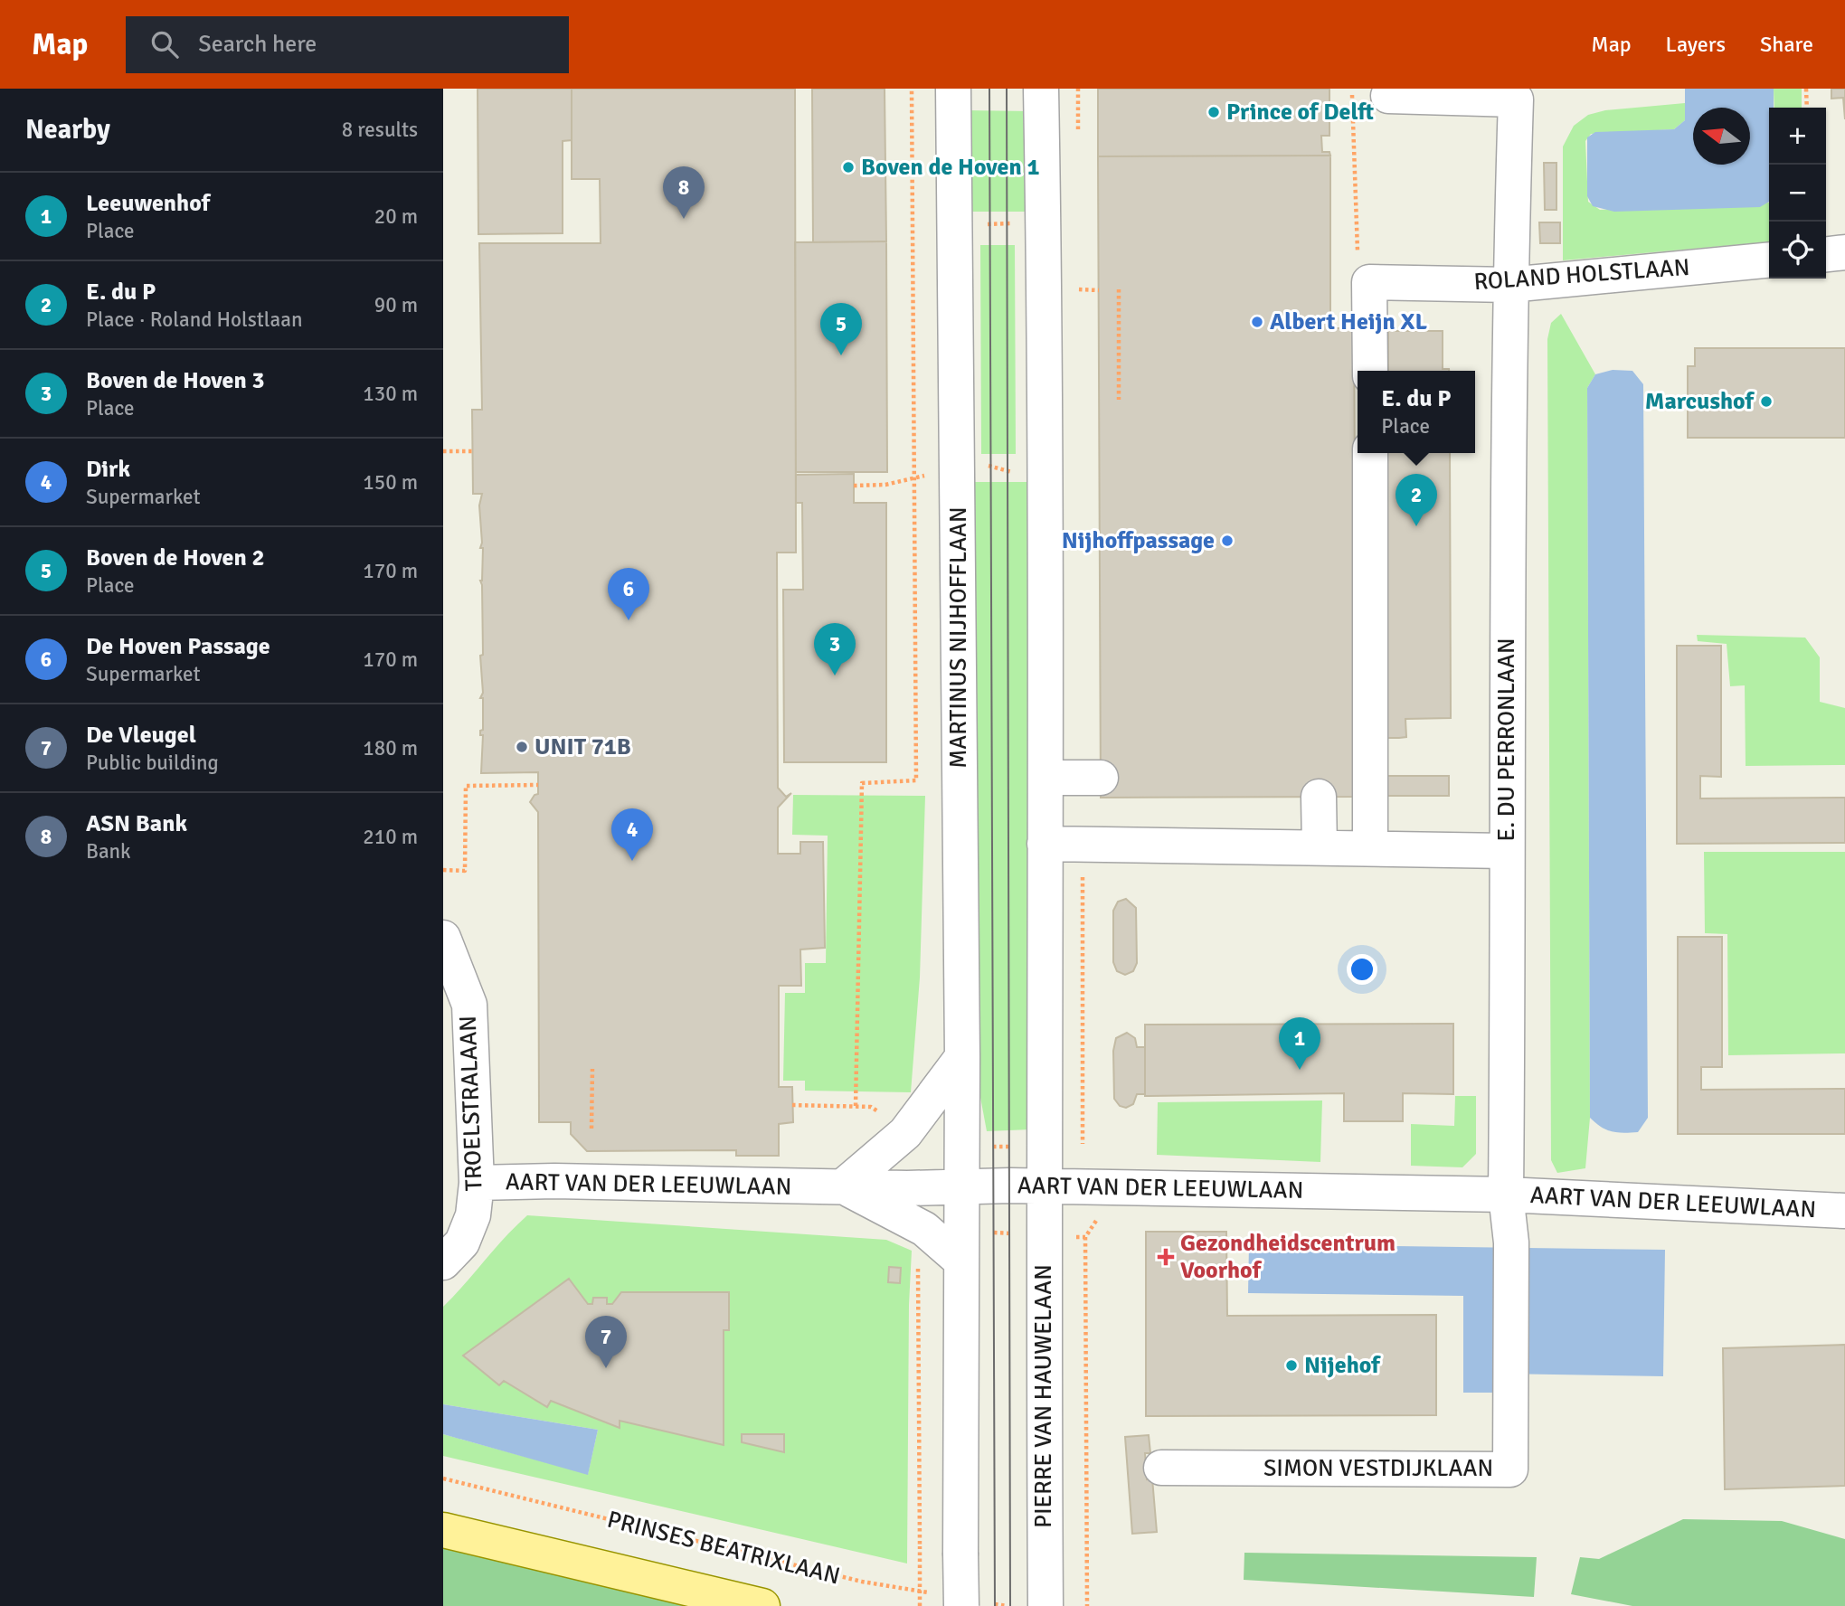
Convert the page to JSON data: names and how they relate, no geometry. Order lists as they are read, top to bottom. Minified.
{"streets":{"main road":["PRINSES BEATRIXLAAN"],"street":["ROLAND HOLSTLAAN","MARTINUS NIJHOFFLAAN","E. DU PERRONLAAN","TROELSTRALAAN","AART VAN DER LEEUWLAAN","PIERRE VAN HAUWELAAN","SIMON VESTDIJKLAAN"]},"crossings":[["ROLAND HOLSTLAAN","E. DU PERRONLAAN"],["MARTINUS NIJHOFFLAAN","AART VAN DER LEEUWLAAN"],["E. DU PERRONLAAN","AART VAN DER LEEUWLAAN"],["E. DU PERRONLAAN","SIMON VESTDIJKLAAN"],["TROELSTRALAAN","AART VAN DER LEEUWLAAN"],["AART VAN DER LEEUWLAAN","PIERRE VAN HAUWELAAN"],["AART VAN DER LEEUWLAAN","SIMON VESTDIJKLAAN"]],"places":{"other":["Prince of Delft","Boven de Hoven 1","Albert Heijn XL","Marcushof","Nijhoffpassage","UNIT 71B","Nijehof"],"health":["Gezondheidscentrum Voorhof"]},"north":"left","page":{"header":"Map","search":"Search here","nav":["Map","Layers","Share"],"heading":["Nearby","8 results"],"map_buttons":["+","−"],"pins":["8","5","2","6","3","4","1","7"],"list":[{"mark":"1","name":"Leeuwenhof","note":"Place","value":"20 m"},{"mark":"2","name":"E. du P","note":"Place · Roland Holstlaan","value":"90 m"},{"mark":"3","name":"Boven de Hoven 3","note":"Place","value":"130 m"},{"mark":"4","name":"Dirk","note":"Supermarket","value":"150 m"},{"mark":"5","name":"Boven de Hoven 2","note":"Place","value":"170 m"},{"mark":"6","name":"De Hoven Passage","note":"Supermarket","value":"170 m"},{"mark":"7","name":"De Vleugel","note":"Public building","value":"180 m"},{"mark":"8","name":"ASN Bank","note":"Bank","value":"210 m"}],"popup":["E. du P","Place"]}}
